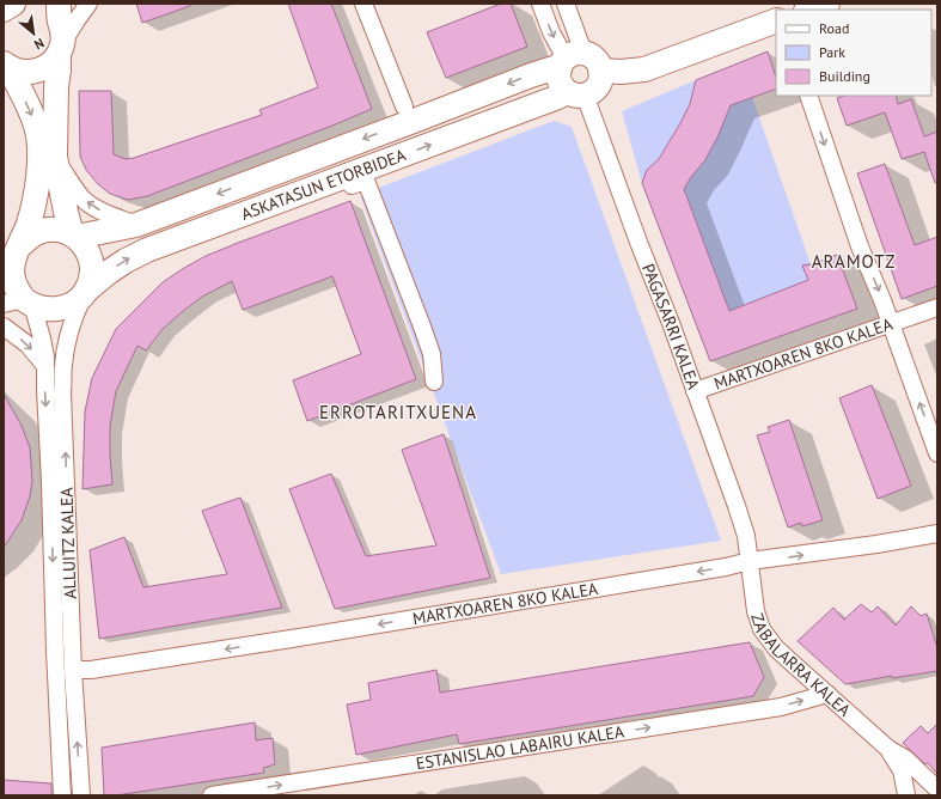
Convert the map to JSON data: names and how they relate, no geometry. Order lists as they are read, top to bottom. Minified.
{"streets":{"street":["ASKATASUN ETORBIDEA","PAGASARRI KALEA","MARTXOAREN 8KO KALEA","ALLUITZ KALEA","ZABALARRA KALEA","ESTANISLAO LABAIRU KALEA"]},"crossings":[["ASKATASUN ETORBIDEA","PAGASARRI KALEA"],["ASKATASUN ETORBIDEA","ALLUITZ KALEA"],["PAGASARRI KALEA","MARTXOAREN 8KO KALEA"],["PAGASARRI KALEA","ZABALARRA KALEA"],["MARTXOAREN 8KO KALEA","ALLUITZ KALEA"],["MARTXOAREN 8KO KALEA","ZABALARRA KALEA"],["ZABALARRA KALEA","ESTANISLAO LABAIRU KALEA"]],"one_way":["ESTANISLAO LABAIRU KALEA"],"districts":["ARAMOTZ","ERROTARITXUENA"],"legend":["Road","Park","Building"],"north":"bottom right"}
